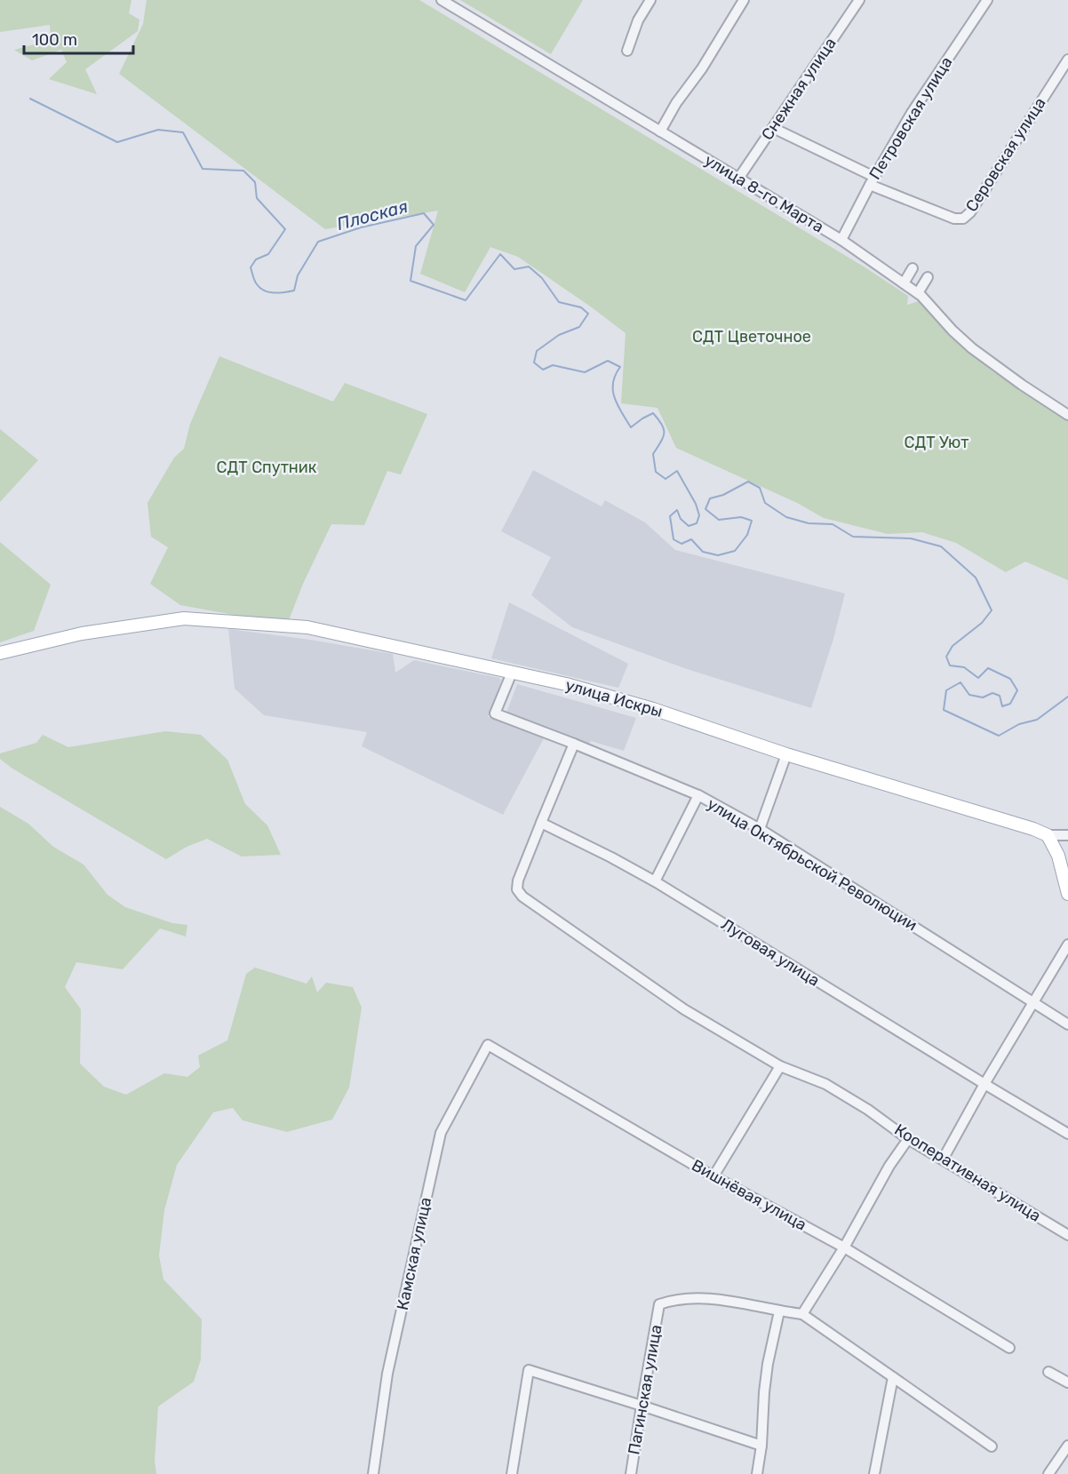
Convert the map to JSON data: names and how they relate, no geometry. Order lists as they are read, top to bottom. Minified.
{"streets":{"main road":["улица Искры"],"street":["Снежная улица","Петровская улица","Серовская улица","улица 8-го Марта","улица Октябрьской Революции","Луговая улица","Кооперативная улица","Вишнёвая улица","Камская улица","Пагинская улица"]},"crossings":[["Снежная улица","улица 8-го Марта"],["Петровская улица","Серовская улица"],["Петровская улица","улица 8-го Марта"],["улица Искры","улица Октябрьской Революции"],["Луговая улица","Кооперативная улица"],["Вишнёвая улица","Камская улица"]],"water":["Плоская"],"parks":["СДТ Цветочное","СДТ Уют","СДТ Спутник"],"scale_bar":"100 m"}
